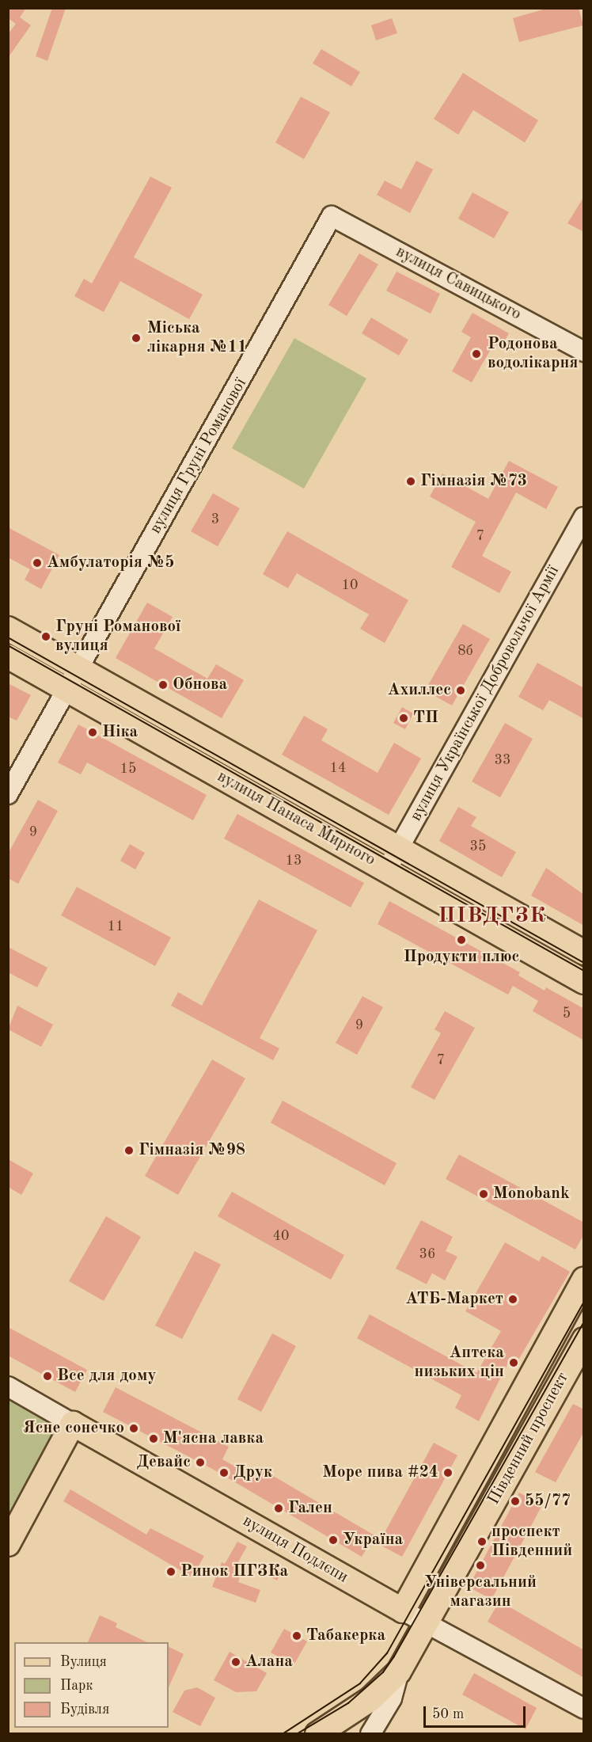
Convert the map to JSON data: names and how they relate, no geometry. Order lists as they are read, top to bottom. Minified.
{"streets":{"main road":["вулиця Панаса Мирного","Південний проспект","вулиця Подлєпи"],"street":["вулиця Савицького","вулиця Груні Романової","вулиця Української Добровольчої Армії"]},"crossings":[["вулиця Савицького","вулиця Груні Романової"],["вулиця Груні Романової","вулиця Панаса Мирного"],["вулиця Української Добровольчої Армії","вулиця Панаса Мирного"],["Південний проспект","вулиця Подлєпи"]],"districts":["ПІВДГЗК"],"places":["Міська лікарня №11","Родонова водолікарня","Гімназія №73","Амбулаторія №5","Груні Романової вулиця","Обнова","Ахиллес","ТП","Ніка","Продукти плюс","Гімназія №98","Monobank","АТБ-Маркет","Аптека низьких цін","Все для дому","Ясне сонечко","М'ясна лавка","Девайс","Друк","Море пива #24","55/77","Гален","Україна","проспект Південний","Універсальний магазин","Ринок ПГЗКа","Табакерка","Алана"],"house_numbers":["3","7","10","8б","33","14","15","9","35","13","11","5","9","7","40","36"],"legend":["Вулиця","Парк","Будівля"],"scale_bar":"50 m"}
